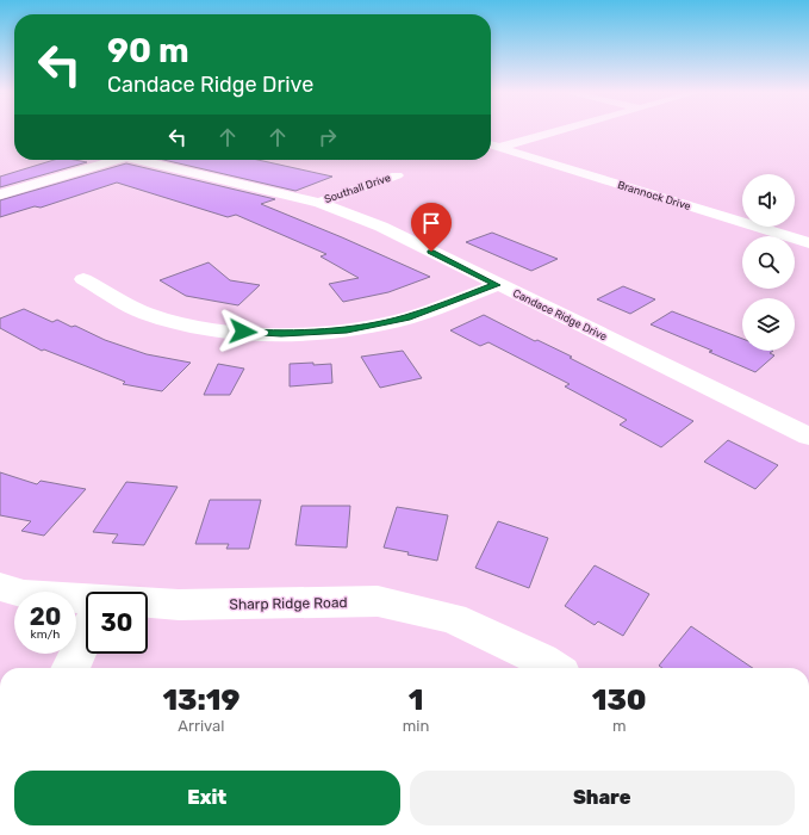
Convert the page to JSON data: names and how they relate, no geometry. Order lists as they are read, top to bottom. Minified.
{"streets":{"street":["Southall Drive","Brannock Drive","Candace Ridge Drive","Sharp Ridge Road"]},"crossings":[["Southall Drive","Candace Ridge Drive"]],"page":{"turn":["90 m","Candace Ridge Drive"],"speed":"20 km/h","limit":"30","eta":["13:19","Arrival","1","min","130","m"],"buttons":["Exit","Share"]}}
